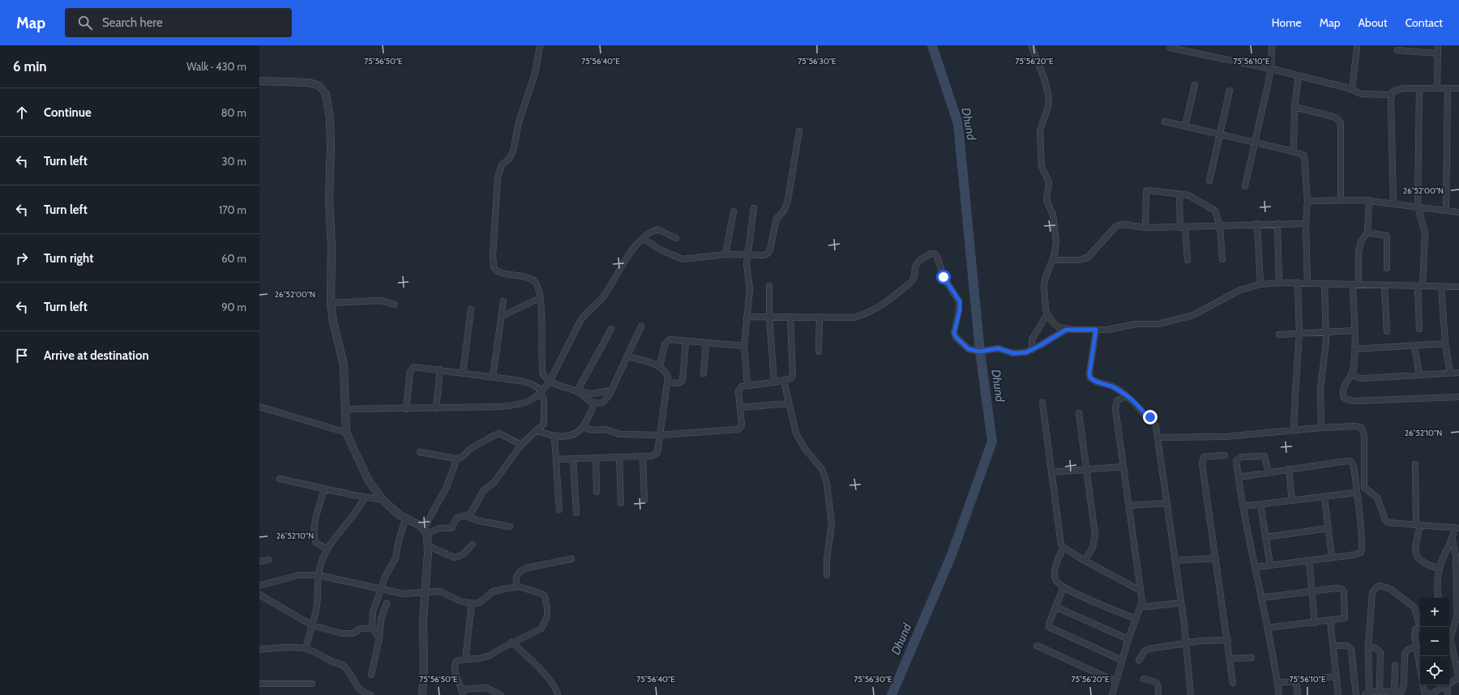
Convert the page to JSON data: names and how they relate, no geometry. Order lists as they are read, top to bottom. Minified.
{"water":["Dhund"],"page":{"header":"Map","search":"Search here","nav":["Home","Map","About","Contact"],"heading":["6 min","Walk · 430 m"],"list":[["Continue","80 m"],["Turn left","30 m"],["Turn left","170 m"],["Turn right","60 m"],["Turn left","90 m"],"Arrive at destination"],"map_buttons":["+","−"]},"coordinates":["75°56'50\"E","75°56'40\"E","75°56'30\"E","75°56'20\"E","75°56'10\"E","26°52'00\"N","26°52'10\"N"]}
